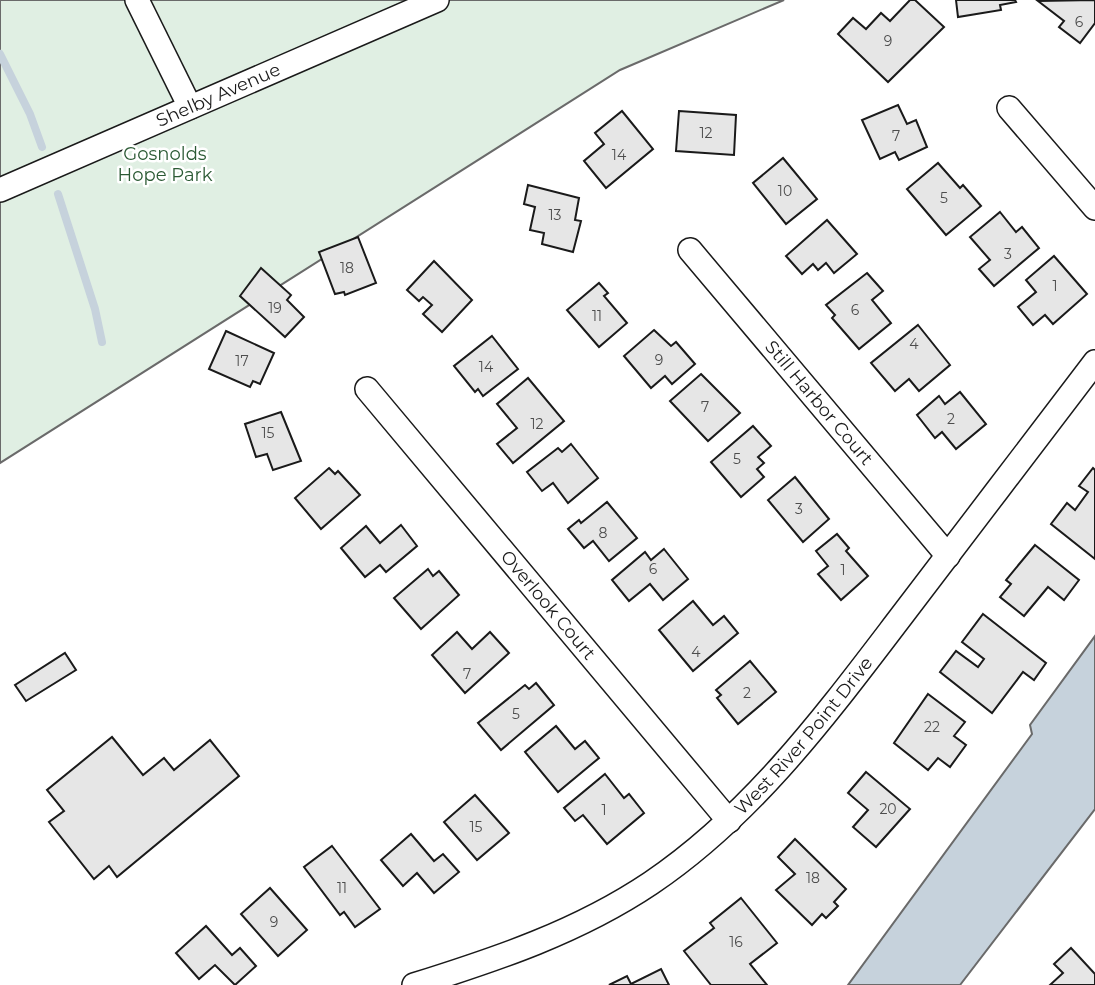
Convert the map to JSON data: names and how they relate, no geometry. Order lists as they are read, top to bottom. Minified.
{"streets":{"street":["Shelby Avenue","Still Harbor Court","Overlook Court","West River Point Drive"]},"crossings":[["Still Harbor Court","West River Point Drive"],["Overlook Court","West River Point Drive"]],"parks":["Gosnolds Hope Park"],"house_numbers":["6","9","12","7","14","10","5","13","3","18","1","19","6","11","4","9","17","14","7","2","12","15","5","3","8","6","1","4","7","2","5","22","20","1","15","18","11","9","16"]}
